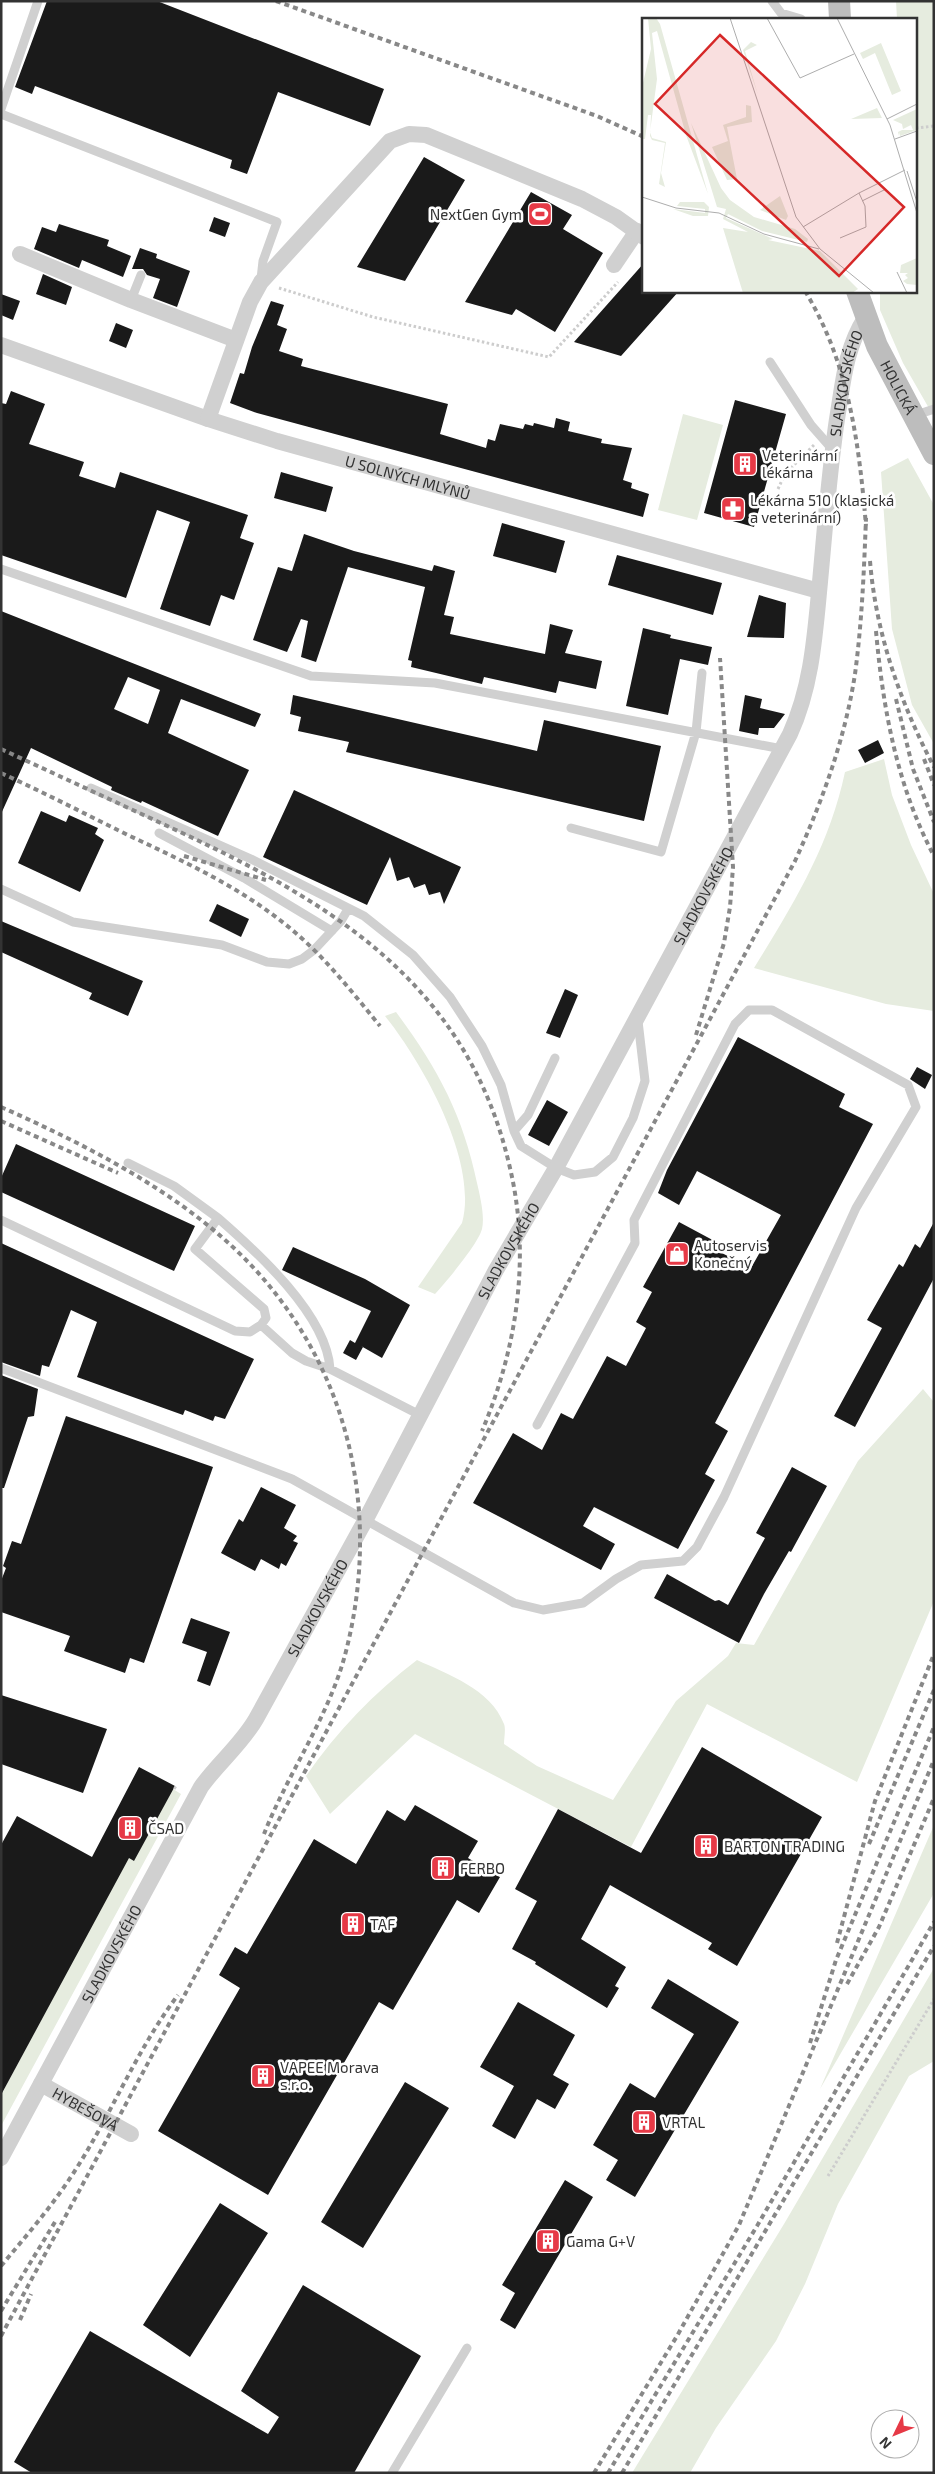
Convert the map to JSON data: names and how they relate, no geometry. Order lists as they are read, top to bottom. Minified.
{"streets":{"street":["SLADKOVSKÉHO","HOLICKÁ","U SOLNÝCH MLÝNŮ","HYBEŠOVA"]},"crossings":[["SLADKOVSKÉHO","HOLICKÁ"],["SLADKOVSKÉHO","U SOLNÝCH MLÝNŮ"],["SLADKOVSKÉHO","HYBEŠOVA"]],"places":{"sports":["NextGen Gym"],"building":["Veterinární lékárna","ČSAD","BARTON TRADING","FERBO","TAF","VAPEE Morava s.r.o.","VRTAL","Gama G+V"],"pharmacy":["Lékárna 510 (klasická a veterinární)"],"shop":["Autoservis Konečný"]},"north":"bottom left"}
